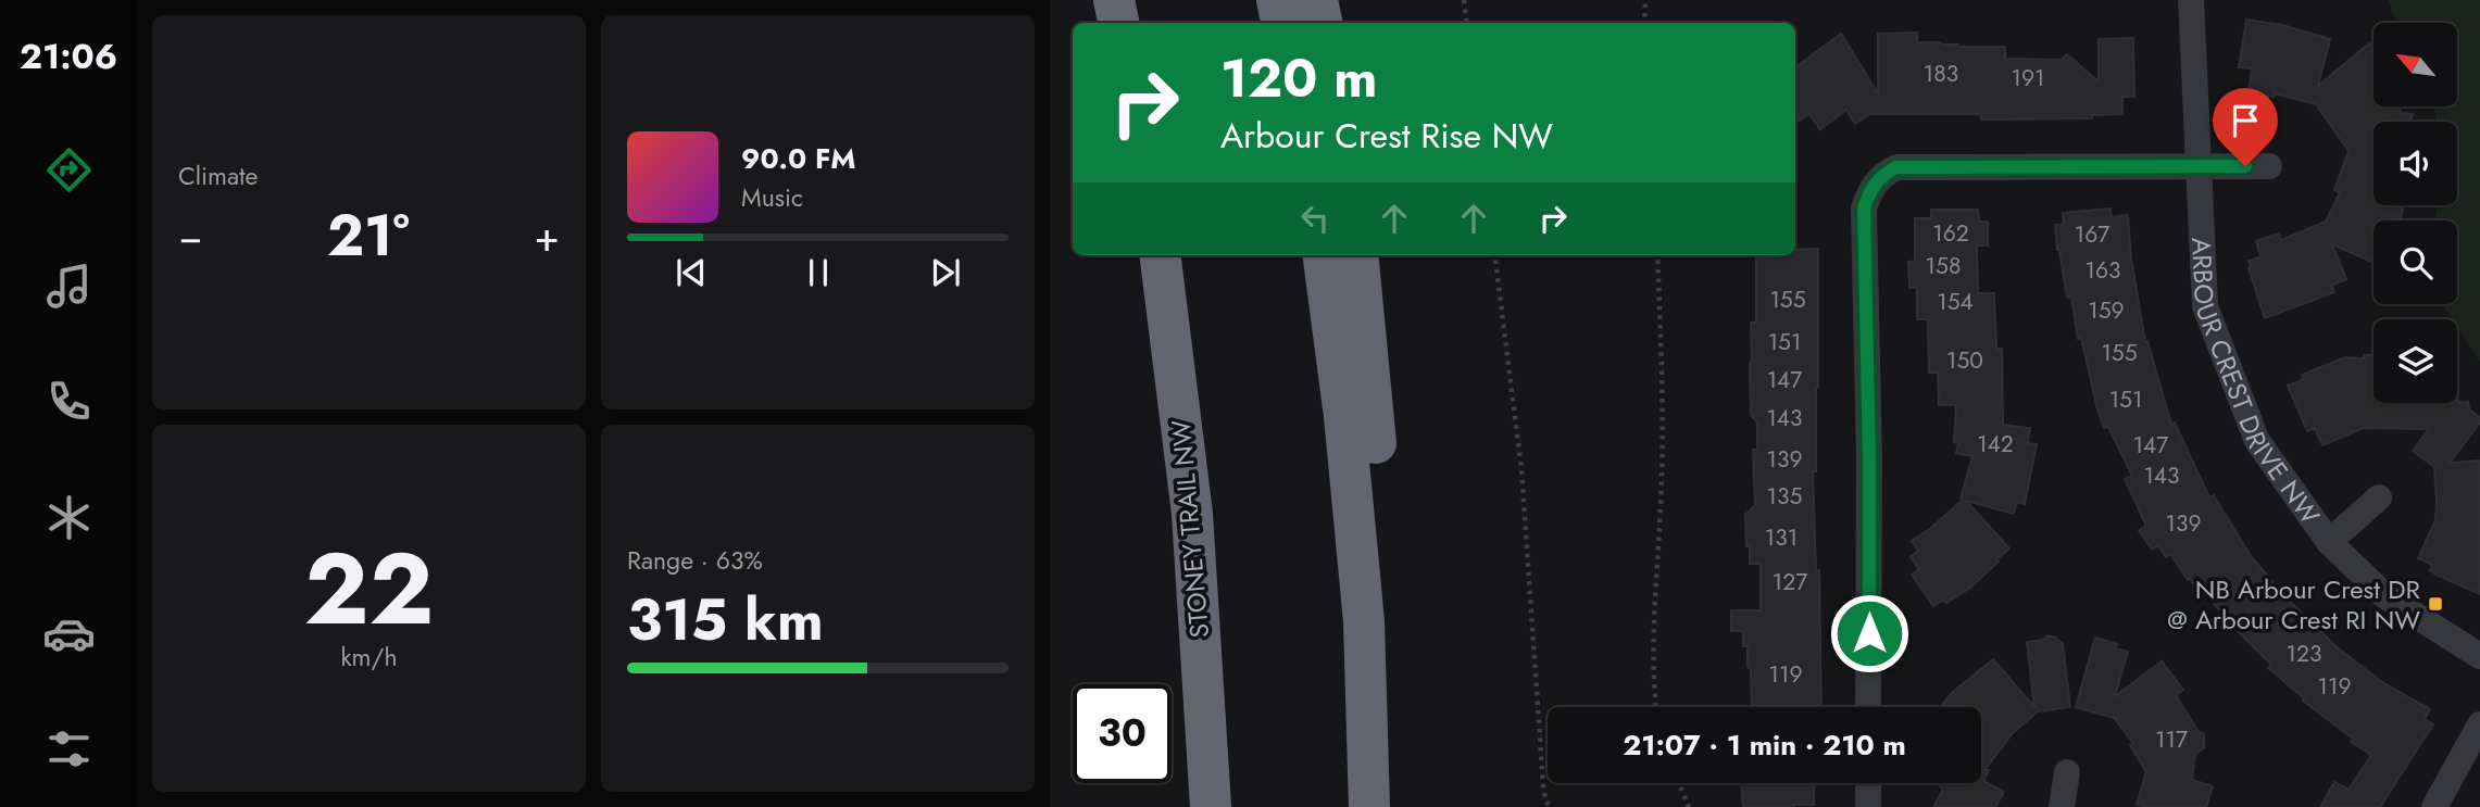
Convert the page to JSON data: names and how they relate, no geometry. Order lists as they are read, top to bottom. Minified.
{"streets":{"highway":["STONEY TRAIL NW"],"street":["ARBOUR CREST DRIVE NW"]},"places":{"transit":["NB Arbour Crest DR @ Arbour Crest RI NW"]},"house_numbers":["183","191","162","167","158","163","155","154","159","151","155","150","147","151","143","142","147","139","143","135","139","131","127","123","119","119","117"],"north":"top left","page":{"tabs":"21:06","tile":["Climate",["22","km/h"],["Range · 63%","315 km"]],"turn":["120 m","Arbour Crest Rise NW"],"song":["90.0 FM","Music"],"heat":["−","21°","+"],"limit":"30","trip":"21:07 · 1 min · 210 m"}}
